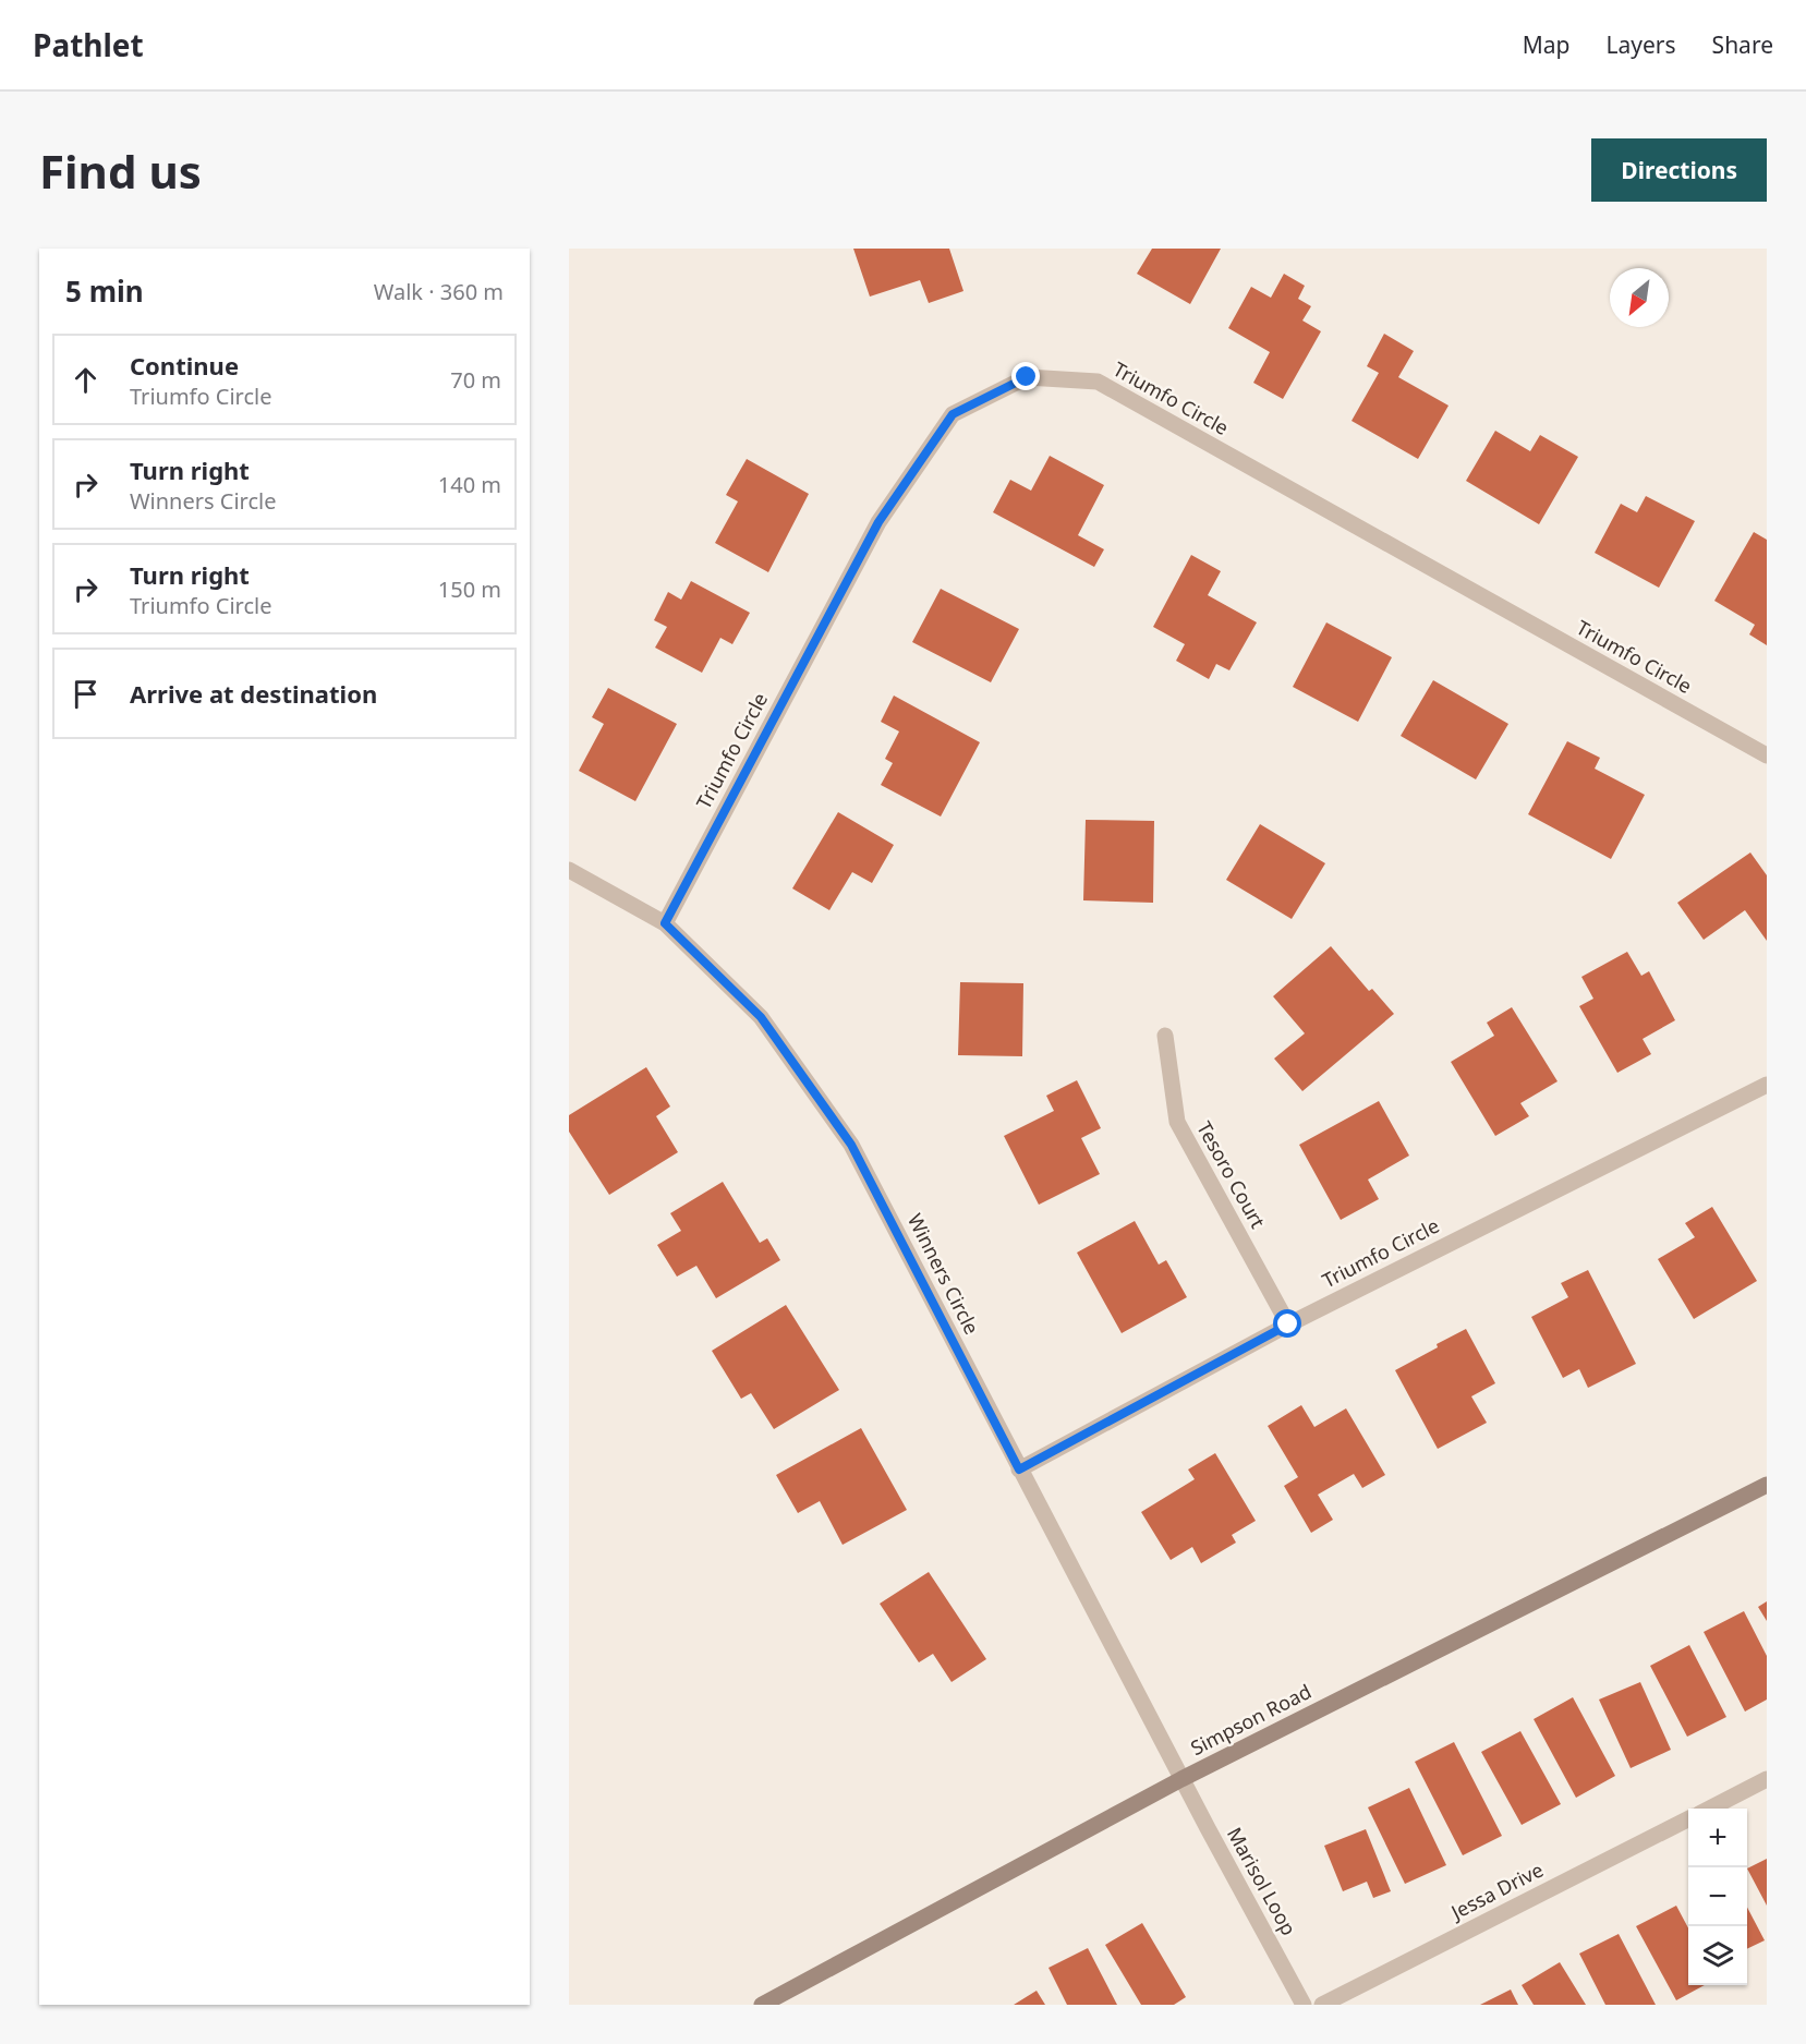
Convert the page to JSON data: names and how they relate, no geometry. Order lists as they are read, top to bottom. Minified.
{"streets":{"main road":["Simpson Road"],"street":["Triumfo Circle","Tesoro Court","Winners Circle","Marisol Loop","Jessa Drive"]},"crossings":[["Triumfo Circle","Tesoro Court"],["Triumfo Circle","Winners Circle"],["Winners Circle","Simpson Road"],["Winners Circle","Marisol Loop"],["Simpson Road","Marisol Loop"]],"north":"bottom left","page":{"header":"Pathlet","nav":["Map","Layers","Share"],"buttons":"Directions","title":"Find us","heading":["5 min","Walk · 360 m"],"list":[["Continue","Triumfo Circle","70 m"],["Turn right","Winners Circle","140 m"],["Turn right","Triumfo Circle","150 m"],"Arrive at destination"],"map_buttons":["+","−"]}}
